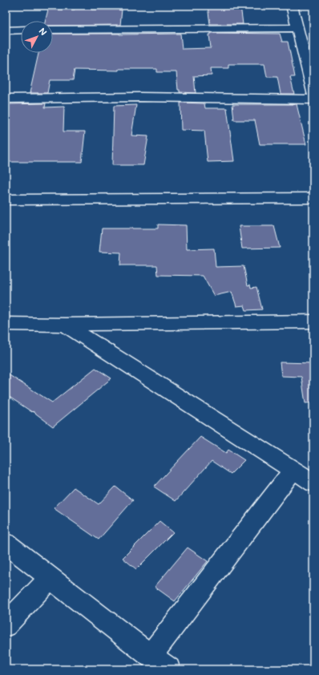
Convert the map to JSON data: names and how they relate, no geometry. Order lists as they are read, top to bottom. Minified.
{"north":"top right"}
